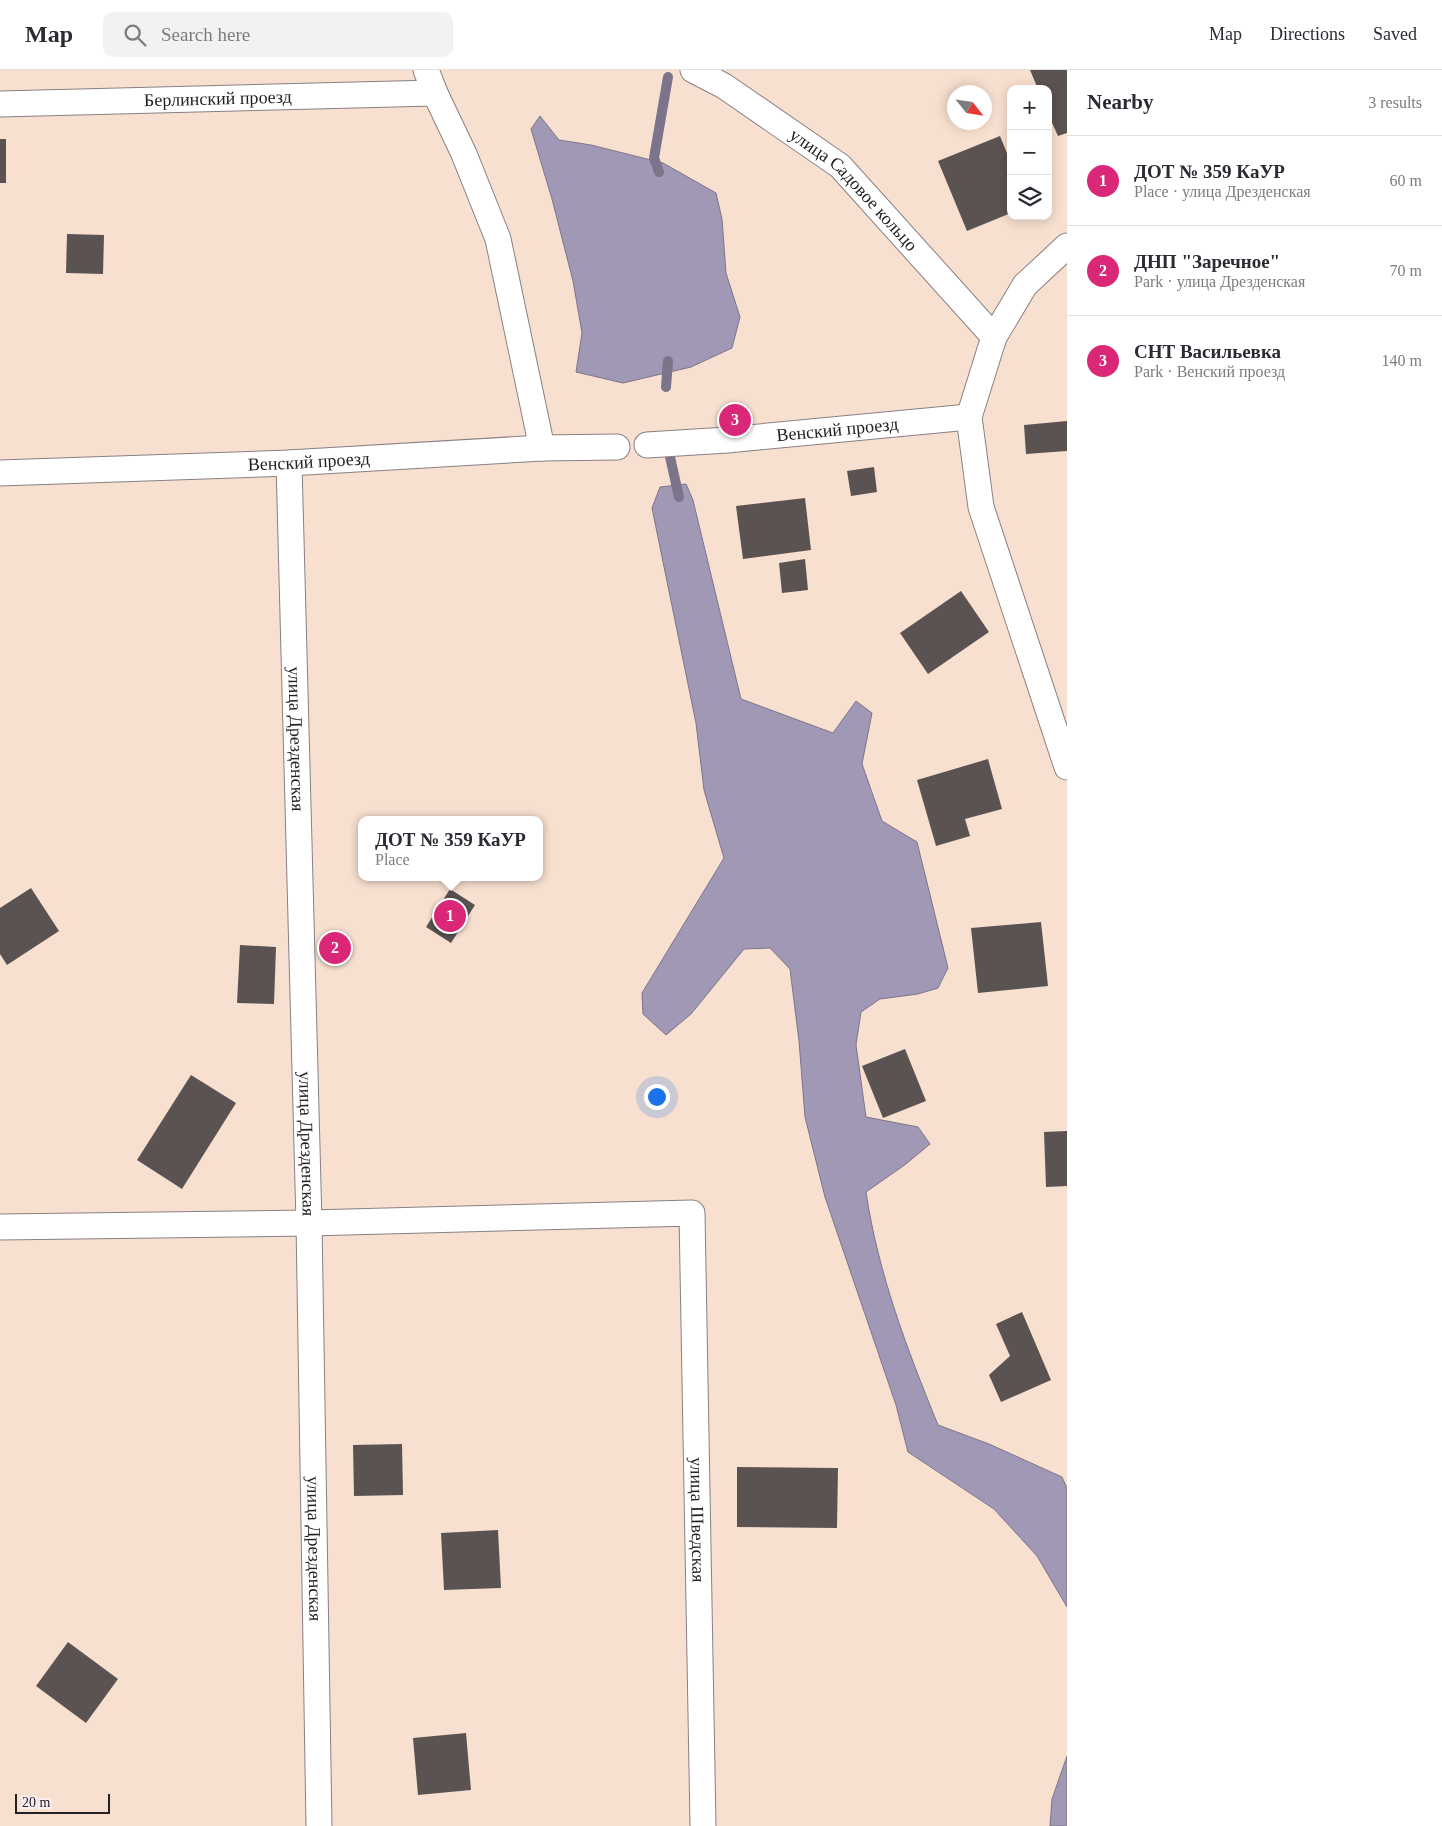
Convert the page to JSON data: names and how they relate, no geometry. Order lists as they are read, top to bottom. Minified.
{"streets":{"street":["Берлинский проезд","улица Садовое кольцо","Венский проезд","улица Дрезденская","улица Шведская"]},"crossings":[["Венский проезд","улица Дрезденская"],["улица Дрезденская","улица Шведская"]],"scale_bar":"20 m","north":"bottom right","page":{"header":"Map","search":"Search here","nav":["Map","Directions","Saved"],"heading":["Nearby","3 results"],"map_buttons":["+","−"],"list":[{"mark":"1","name":"ДОТ № 359 КаУР","note":"Place · улица Дрезденская","value":"60 m"},{"mark":"2","name":"ДНП \"Заречное\"","note":"Park · улица Дрезденская","value":"70 m"},{"mark":"3","name":"СНТ Васильевка","note":"Park · Венский проезд","value":"140 m"}],"pins":["3","1","2"],"popup":["ДОТ № 359 КаУР","Place"],"scale":"20 m"}}
